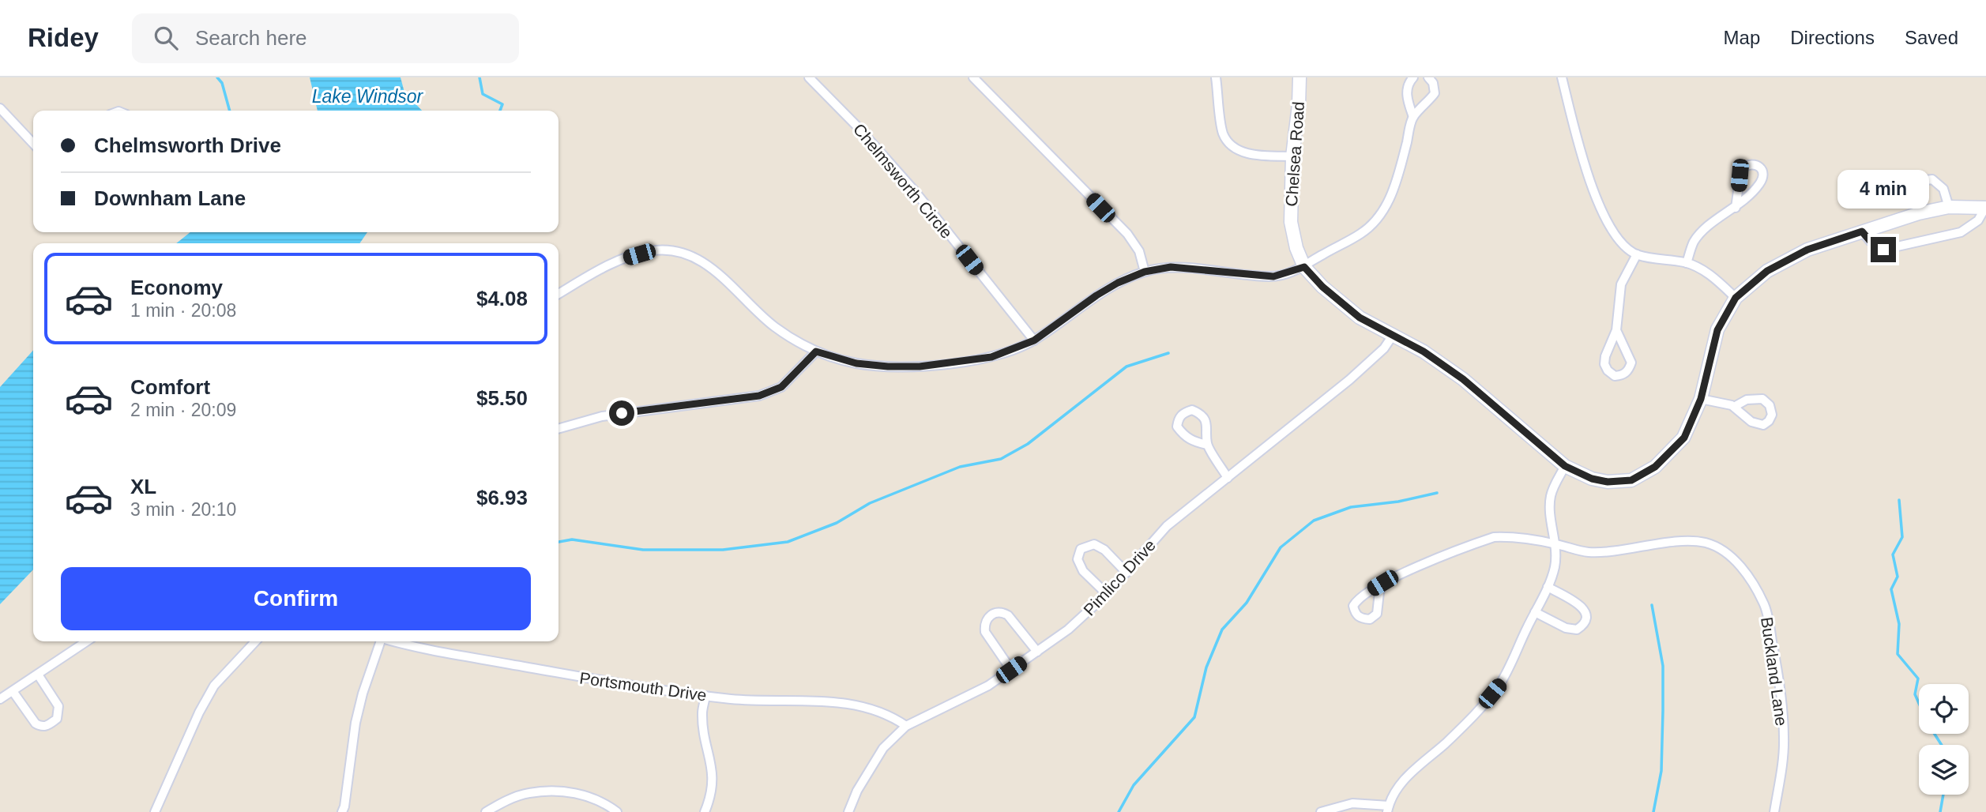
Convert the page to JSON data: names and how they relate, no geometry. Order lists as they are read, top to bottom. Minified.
{"streets":{"street":["Chelsea Road","Chelmsworth Circle","Pimlico Drive","Buckland Lane","Portsmouth Drive"]},"crossings":[["Chelsea Road","Pimlico Drive"],["Pimlico Drive","Portsmouth Drive"]],"water":["Lake Windsor"],"page":{"header":"Ridey","search":"Search here","nav":["Map","Directions","Saved"],"banner":["Chelmsworth Drive","Downham Lane"],"bubble":"4 min","list":[{"name":"Economy","note":"1 min · 20:08","value":"$4.08"},{"name":"Comfort","note":"2 min · 20:09","value":"$5.50"},{"name":"XL","note":"3 min · 20:10","value":"$6.93"}],"buttons":"Confirm"}}
